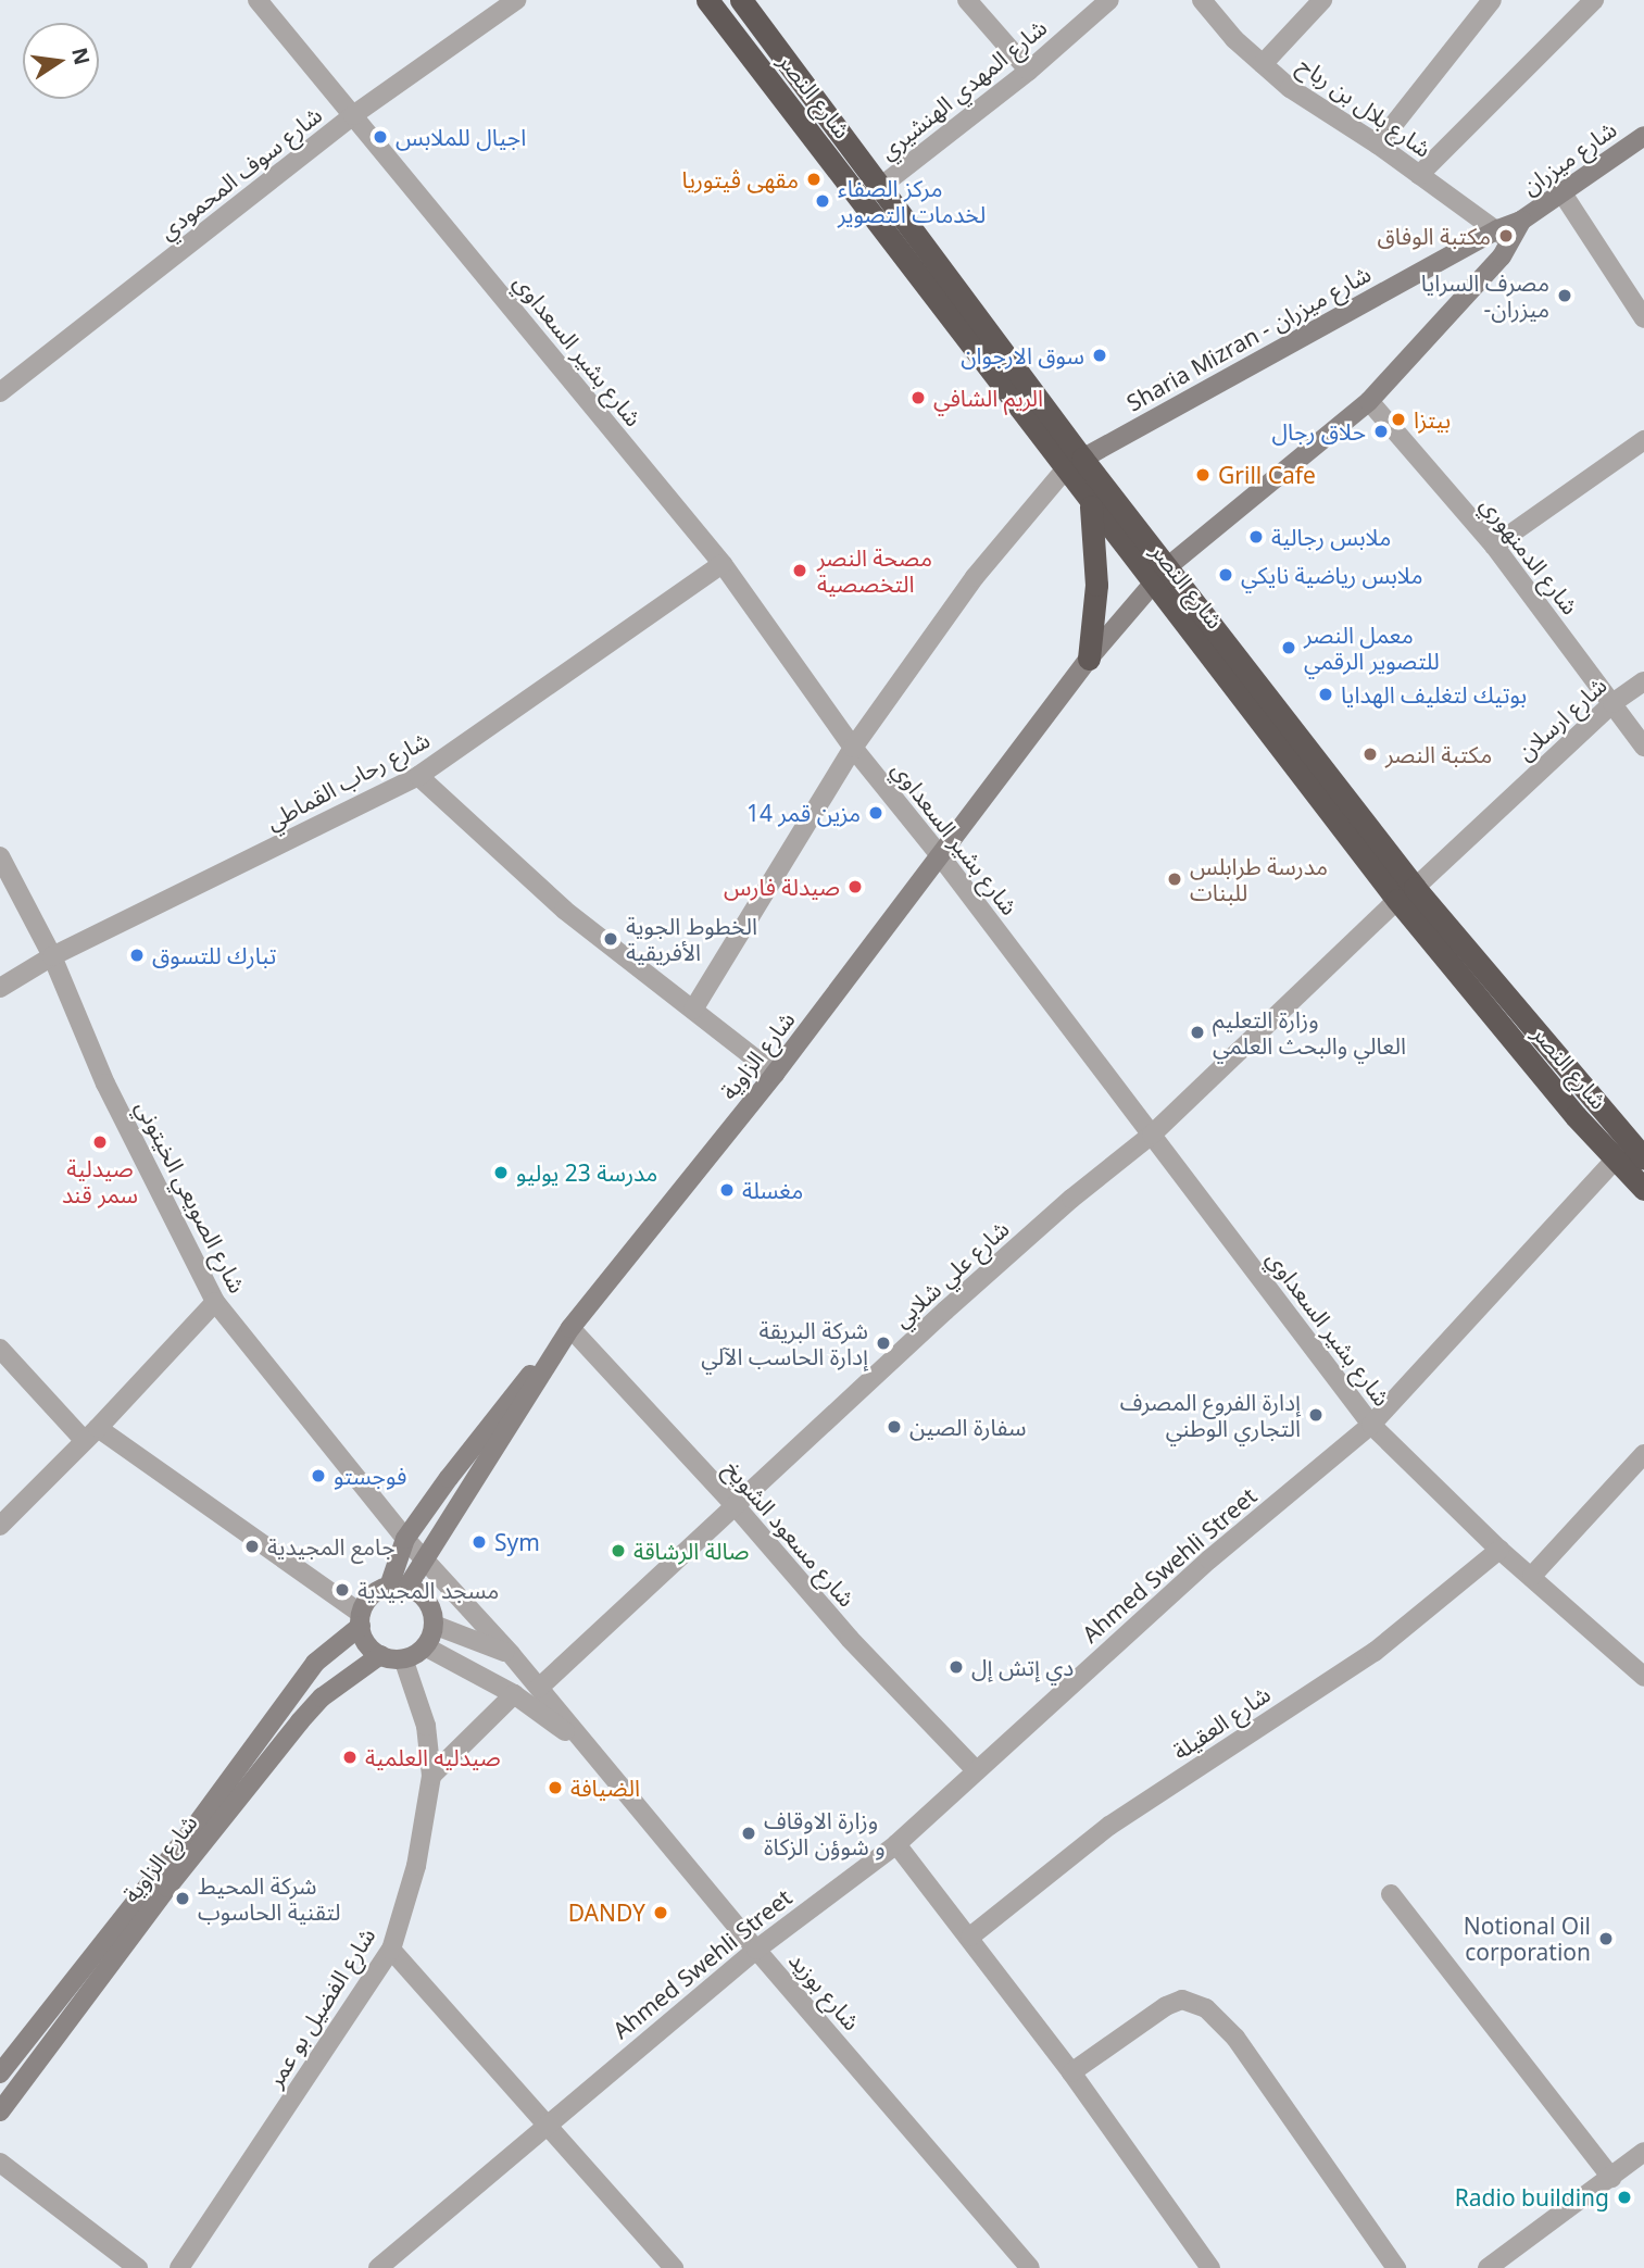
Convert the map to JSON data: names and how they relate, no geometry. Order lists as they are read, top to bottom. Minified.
{"streets":{"highway":["شارع النصر"],"main road":["شارع ميزران","Sharia Mizran - شارع ميزران","شارع الزاوية"],"street":["شارع المهدي الهنشيري","شارع بلال بن رباح","شارع سوف المحمودي","شارع بشير السعداوي","شارع الدمنهوري","شارع ارسلان","شارع رحاب القماطي","شارع الصويعي الخيتوني","شارع علي شلابي","شارع مسعود الشويخ","Ahmed Swehli Street","شارع العقيلة","شارع بوزيد","شارع الفضيل بو عمر"]},"crossings":[["شارع المهدي الهنشيري","شارع النصر"],["شارع النصر","Sharia Mizran - شارع ميزران"],["شارع النصر","شارع ارسلان"],["شارع النصر","شارع الزاوية"],["شارع النصر","شارع علي شلابي"],["شارع النصر","Ahmed Swehli Street"],["شارع بلال بن رباح","Sharia Mizran - شارع ميزران"],["شارع بلال بن رباح","شارع الزاوية"],["شارع ميزران","Sharia Mizran - شارع ميزران"],["شارع سوف المحمودي","شارع بشير السعداوي"],["Sharia Mizran - شارع ميزران","شارع الزاوية"],["شارع بشير السعداوي","شارع رحاب القماطي"],["شارع بشير السعداوي","شارع الزاوية"],["شارع بشير السعداوي","شارع علي شلابي"],["شارع بشير السعداوي","Ahmed Swehli Street"],["شارع بشير السعداوي","شارع العقيلة"],["شارع الدمنهوري","شارع ارسلان"],["شارع الدمنهوري","شارع الزاوية"],["شارع ارسلان","شارع علي شلابي"],["شارع رحاب القماطي","شارع الصويعي الخيتوني"],["شارع الزاوية","شارع الصويعي الخيتوني"],["شارع الزاوية","شارع مسعود الشويخ"],["شارع الزاوية","شارع الفضيل بو عمر"],["شارع الصويعي الخيتوني","شارع علي شلابي"],["شارع الصويعي الخيتوني","شارع بوزيد"],["شارع علي شلابي","شارع مسعود الشويخ"],["شارع مسعود الشويخ","Ahmed Swehli Street"],["Ahmed Swehli Street","شارع بوزيد"]],"places":["اجيال للملابس","مقهى ڤيتوريا","مركز الصفاء لخدمات التصوير","مكتبة الوفاق","مصرف السرايا -ميزران","سوق الارجوان","الريم الشافي","بيتزا","حلاق رجال","Grill Cafe","ملابس رجالية","مصحة النصر التخصصية","ملابس رياضية نايكي","معمل النصر للتصوير الرقمي","بوتيك لتغليف الهدايا","مكتبة النصر","مزين قمر 14","مدرسة طرابلس للبنات","صيدلة فارس","الخطوط الجوية الأفريقية","تبارك للتسوق","وزارة التعليم العالي والبحث العلمي","صيدلية سمر قند","مدرسة 23 يوليو","مغسلة","شركة البريقة إدارة الحاسب الآلي","إدارة الفروع المصرف التجاري الوطني","سفارة الصين","فوجستو","Sym","جامع المجيدية","صالة الرشاقة","مسجد المجيدية","دي إتش إل","صيدليه العلمية","الضيافة","وزارة الاوقاف و شوؤن الزكاة","شركة المحيط لتقنية الحاسوب","DANDY","Notional Oil corporation","Radio building"],"north":"right"}
